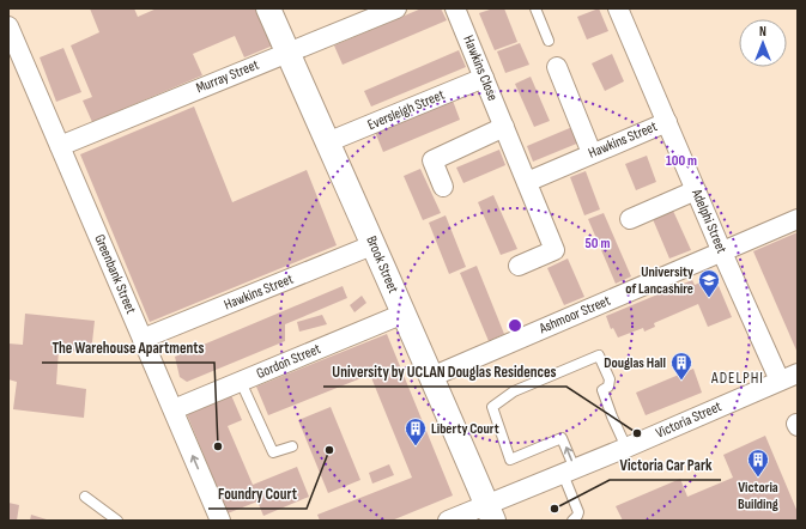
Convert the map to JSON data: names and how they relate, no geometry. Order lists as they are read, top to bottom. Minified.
{"streets":{"street":["Hawkins Close","Murray Street","Eversleigh Street","Hawkins Street","Adelphi Street","Brook Street","Greenbank Street","Ashmoor Street","Gordon Street","Victoria Street"]},"crossings":[["Hawkins Close","Eversleigh Street"],["Hawkins Close","Hawkins Street"],["Murray Street","Brook Street"],["Murray Street","Greenbank Street"],["Eversleigh Street","Brook Street"],["Hawkins Street","Adelphi Street"],["Hawkins Street","Brook Street"],["Hawkins Street","Greenbank Street"],["Adelphi Street","Ashmoor Street"],["Adelphi Street","Victoria Street"],["Brook Street","Ashmoor Street"],["Brook Street","Gordon Street"],["Brook Street","Victoria Street"],["Greenbank Street","Gordon Street"]],"districts":["ADELPHI"],"places":{"school or university":["University of Lancashire"],"building":["Douglas Hall","Liberty Court","Victoria Building"],"other":["University by UCLAN Douglas Residences","The Warehouse Apartments","Foundry Court","Victoria Car Park"]},"north":"top","rings":["100 m","50 m"]}
